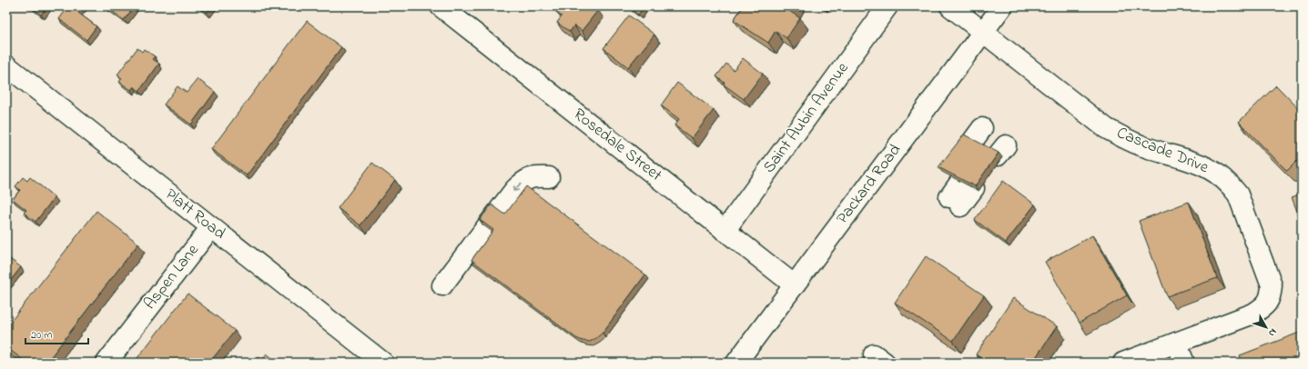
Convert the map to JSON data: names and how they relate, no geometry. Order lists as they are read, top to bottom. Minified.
{"streets":{"street":["Saint Aubin Avenue","Rosedale Street","Cascade Drive","Packard Road","Platt Road","Aspen Lane"]},"crossings":[["Saint Aubin Avenue","Rosedale Street"],["Rosedale Street","Packard Road"],["Cascade Drive","Packard Road"],["Platt Road","Aspen Lane"]],"scale_bar":"20 m","north":"bottom right"}
